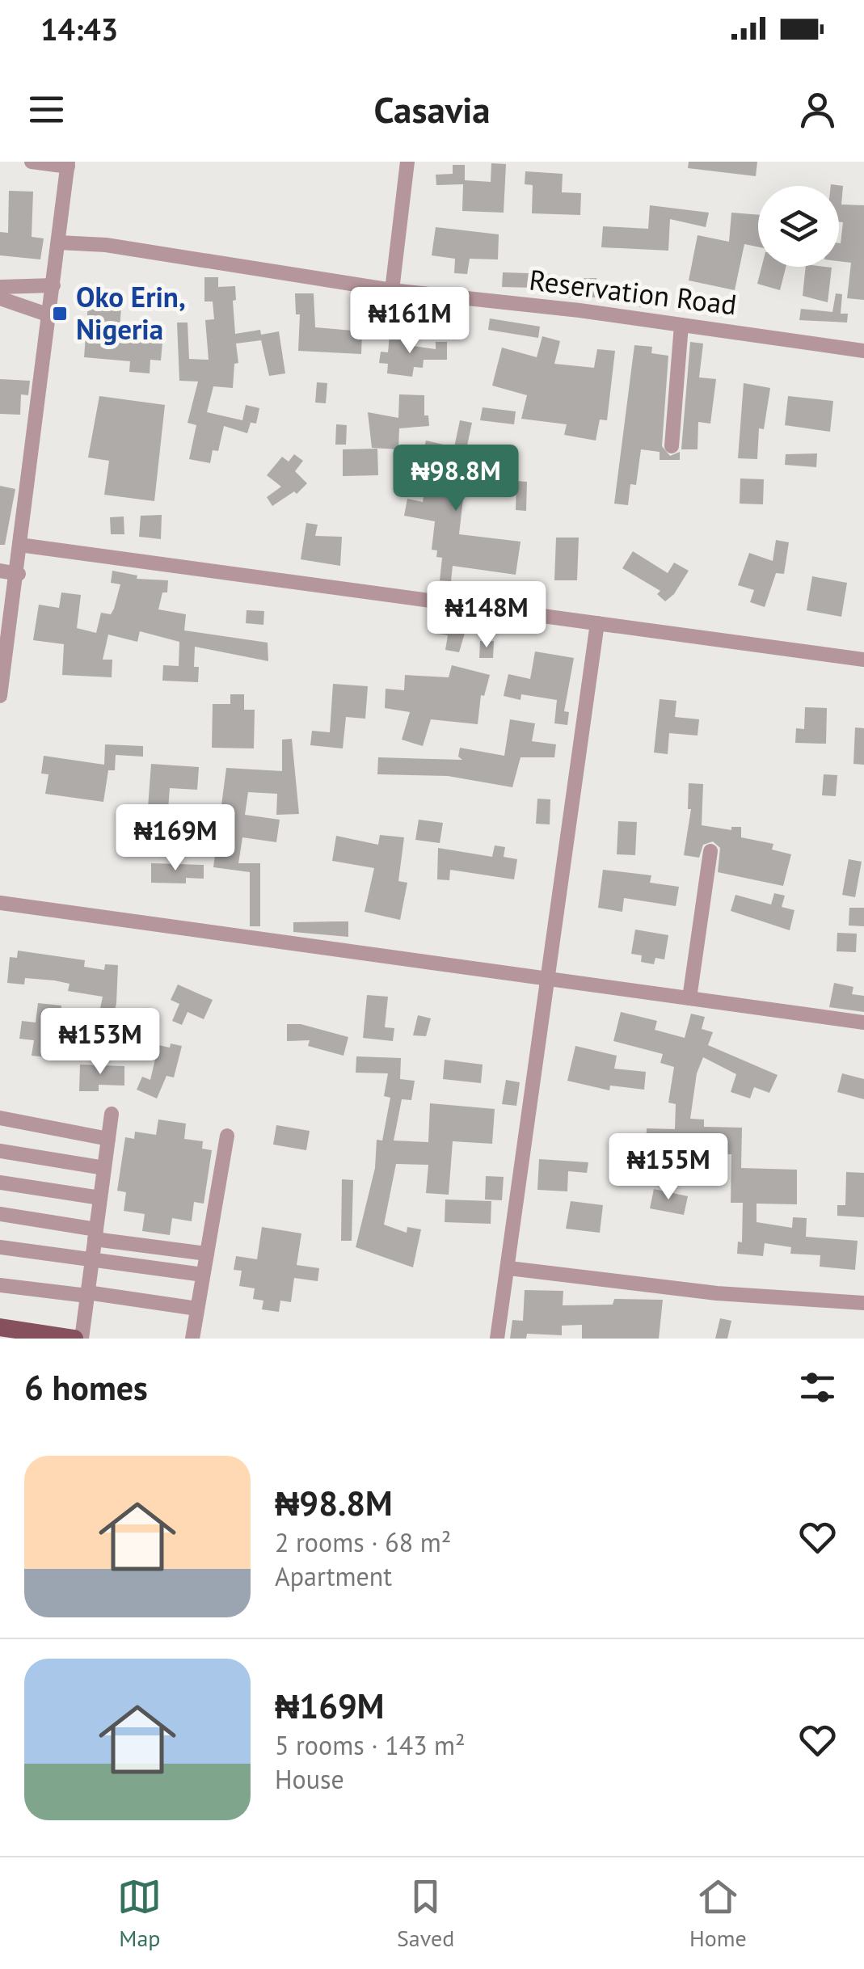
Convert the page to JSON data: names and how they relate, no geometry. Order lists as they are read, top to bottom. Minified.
{"streets":{"street":["Reservation Road"]},"places":{"transit":["Oko Erin, Nigeria"]},"page":{"status":"14:43","header":"Casavia","price":["₦161M","₦98.8M","₦148M","₦169M","₦153M","₦155M"],"heading":"6 homes","list":[{"name":"₦98.8M","note":"2 rooms · 68 m² · Apartment"},{"name":"₦169M","note":"5 rooms · 143 m² · House"}],"tabs":["Map","Saved","Home"]}}
